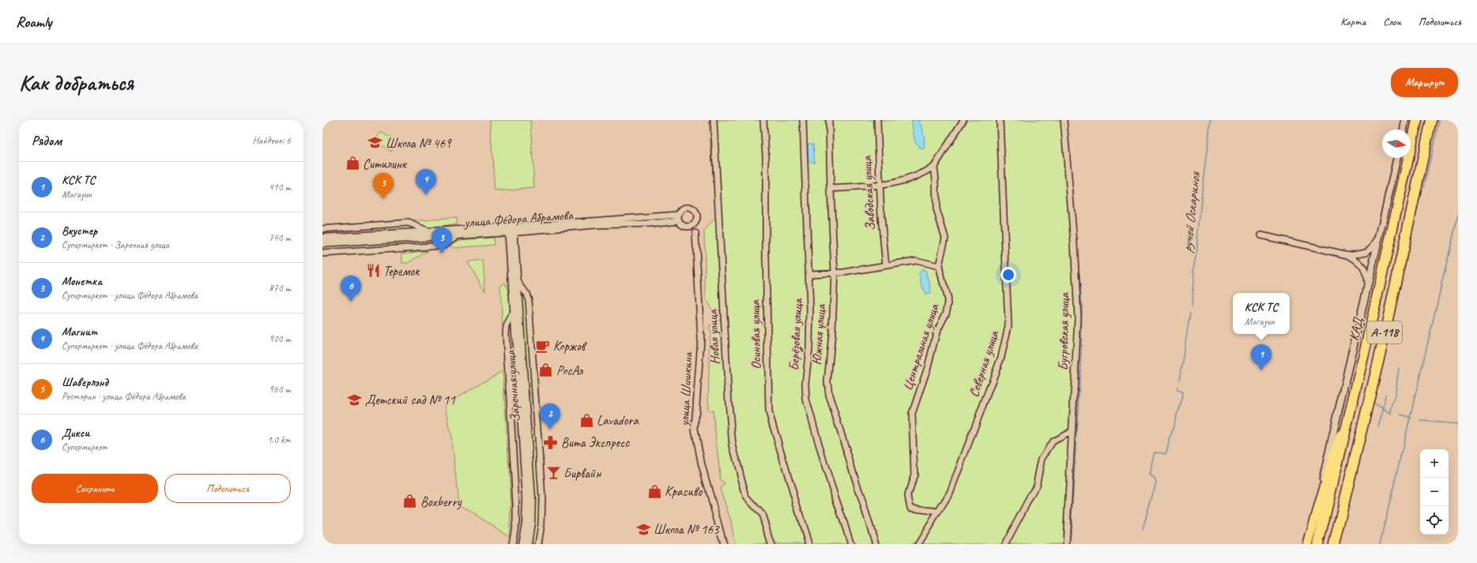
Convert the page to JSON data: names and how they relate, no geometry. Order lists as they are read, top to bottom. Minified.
{"streets":{"highway":["КАД","А-118"],"street":["Заводская улица","улица Фёдора Абрамова","Бугровская улица","Осиновая улица","Берёзовая улица","Южная улица","Новая улица","Центральная улица","Северная улица","Заречная улица","улица Шишкина"]},"crossings":[["улица Фёдора Абрамова","Заречная улица"],["Центральная улица","Северная улица"]],"water":["ручей Оскариноя"],"places":{"school or university":["Школа № 469","Детский сад № 11","Школа № 163"],"shop":["Ситилинк","РосАл","Lavadora","Красиво","Boxberry"],"restaurant":["Теремок"],"cafe":["Коржов"],"pharmacy":["Вита Экспресс"],"bar":["Бирвайн"]},"north":"right","page":{"header":"Roamly","nav":["Карта","Слои","Поделиться"],"buttons":["Маршрут",["Сохранить","Поделиться"]],"title":"Как добраться","heading":["Рядом","Найдено: 6"],"list":[{"mark":"1","name":"КСК ТС","note":"Магазин","value":"410 m"},{"mark":"2","name":"Вкустер","note":"Супермаркет · Заречная улица","value":"740 m"},{"mark":"3","name":"Монетка","note":"Супермаркет · улица Фёдора Абрамова","value":"870 m"},{"mark":"4","name":"Магнит","note":"Супермаркет · улица Фёдора Абрамова","value":"900 m"},{"mark":"5","name":"Шаверлэнд","note":"Ресторан · улица Фёдора Абрамова","value":"960 m"},{"mark":"6","name":"Дикси","note":"Супермаркет","value":"1.0 km"}],"pins":["4","5","3","6","1","2"],"popup":["КСК ТС","Магазин"],"map_buttons":["+","−"]}}
